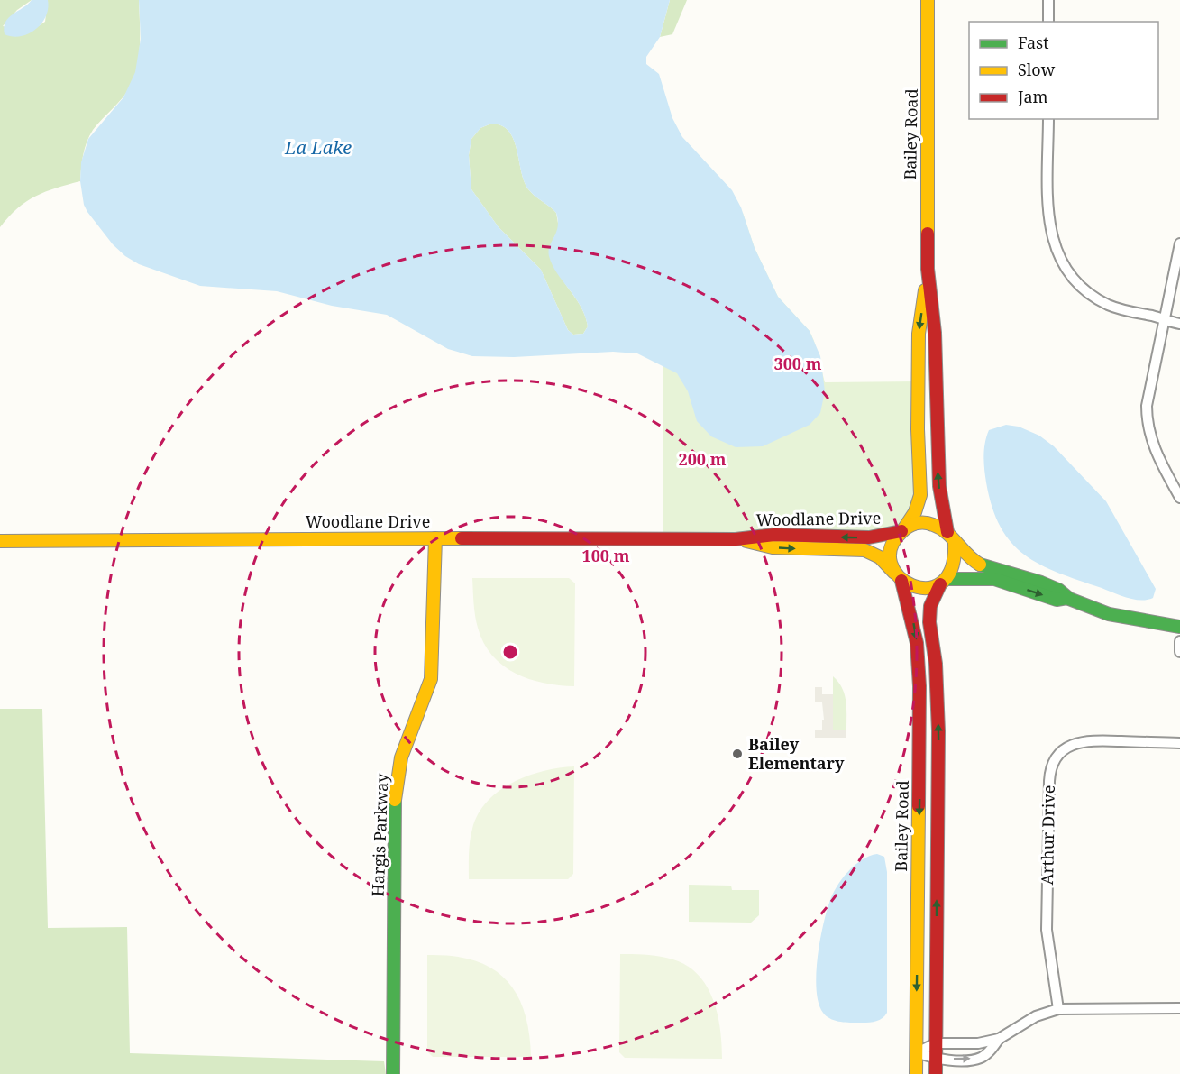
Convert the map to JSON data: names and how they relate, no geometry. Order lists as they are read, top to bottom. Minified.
{"streets":{"street":["Bailey Road","Woodlane Drive","Hargis Parkway","Arthur Drive"]},"crossings":[["Bailey Road","Woodlane Drive"],["Woodlane Drive","Hargis Parkway"]],"water":["La Lake"],"places":["Bailey Elementary"],"legend":["Fast","Slow","Jam"],"rings":["300 m","200 m","100 m"]}
